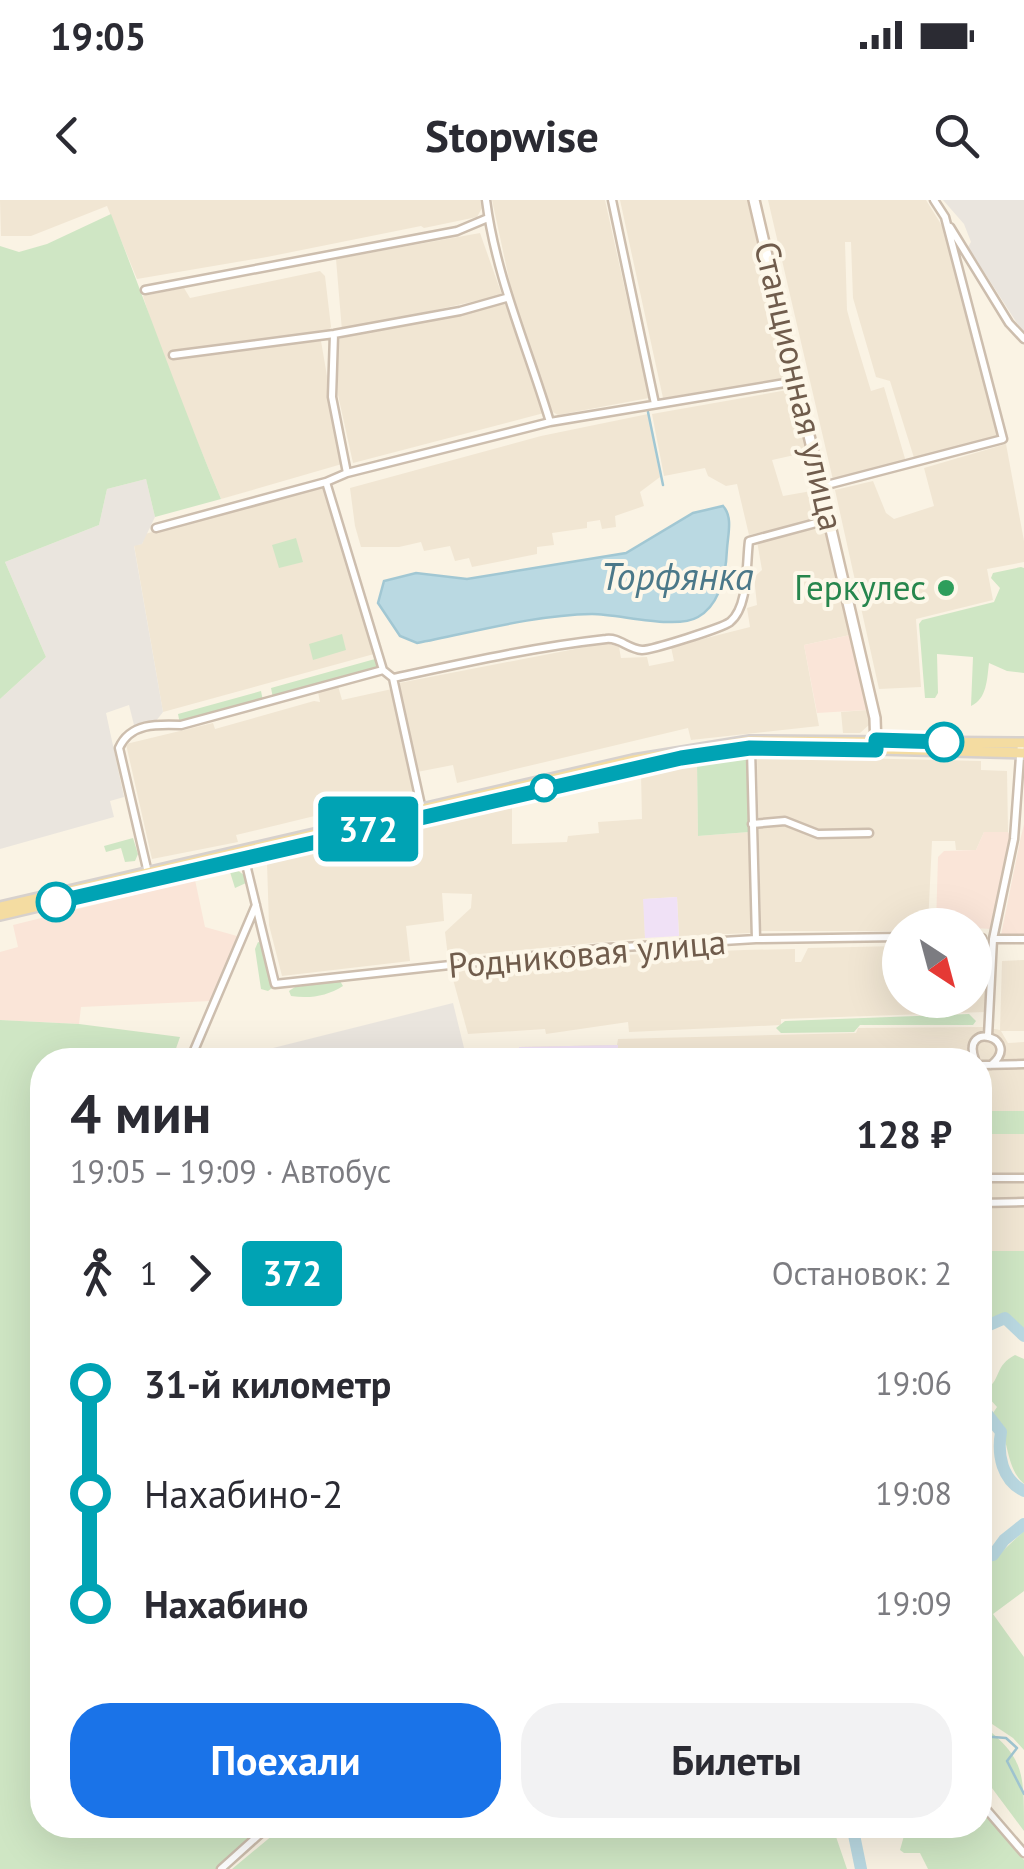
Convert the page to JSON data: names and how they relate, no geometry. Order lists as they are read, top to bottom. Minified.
{"streets":{"main road":["Станционная улица"],"street":["Родниковая улица"]},"water":["Торфянка"],"places":["Геркулес"],"lines":["bus line 372"],"north":"bottom right","page":{"status":"19:05","header":"Stopwise","on_map":"372","heading":["4 мин","19:05 – 19:09 · Автобус","128 ₽"],"legs":["1","372","Остановок: 2"],"list":[{"name":"31-й километр","value":"19:06"},{"name":"Нахабино-2","value":"19:08"},{"name":"Нахабино","value":"19:09"}],"buttons":["Поехали","Билеты"]}}
